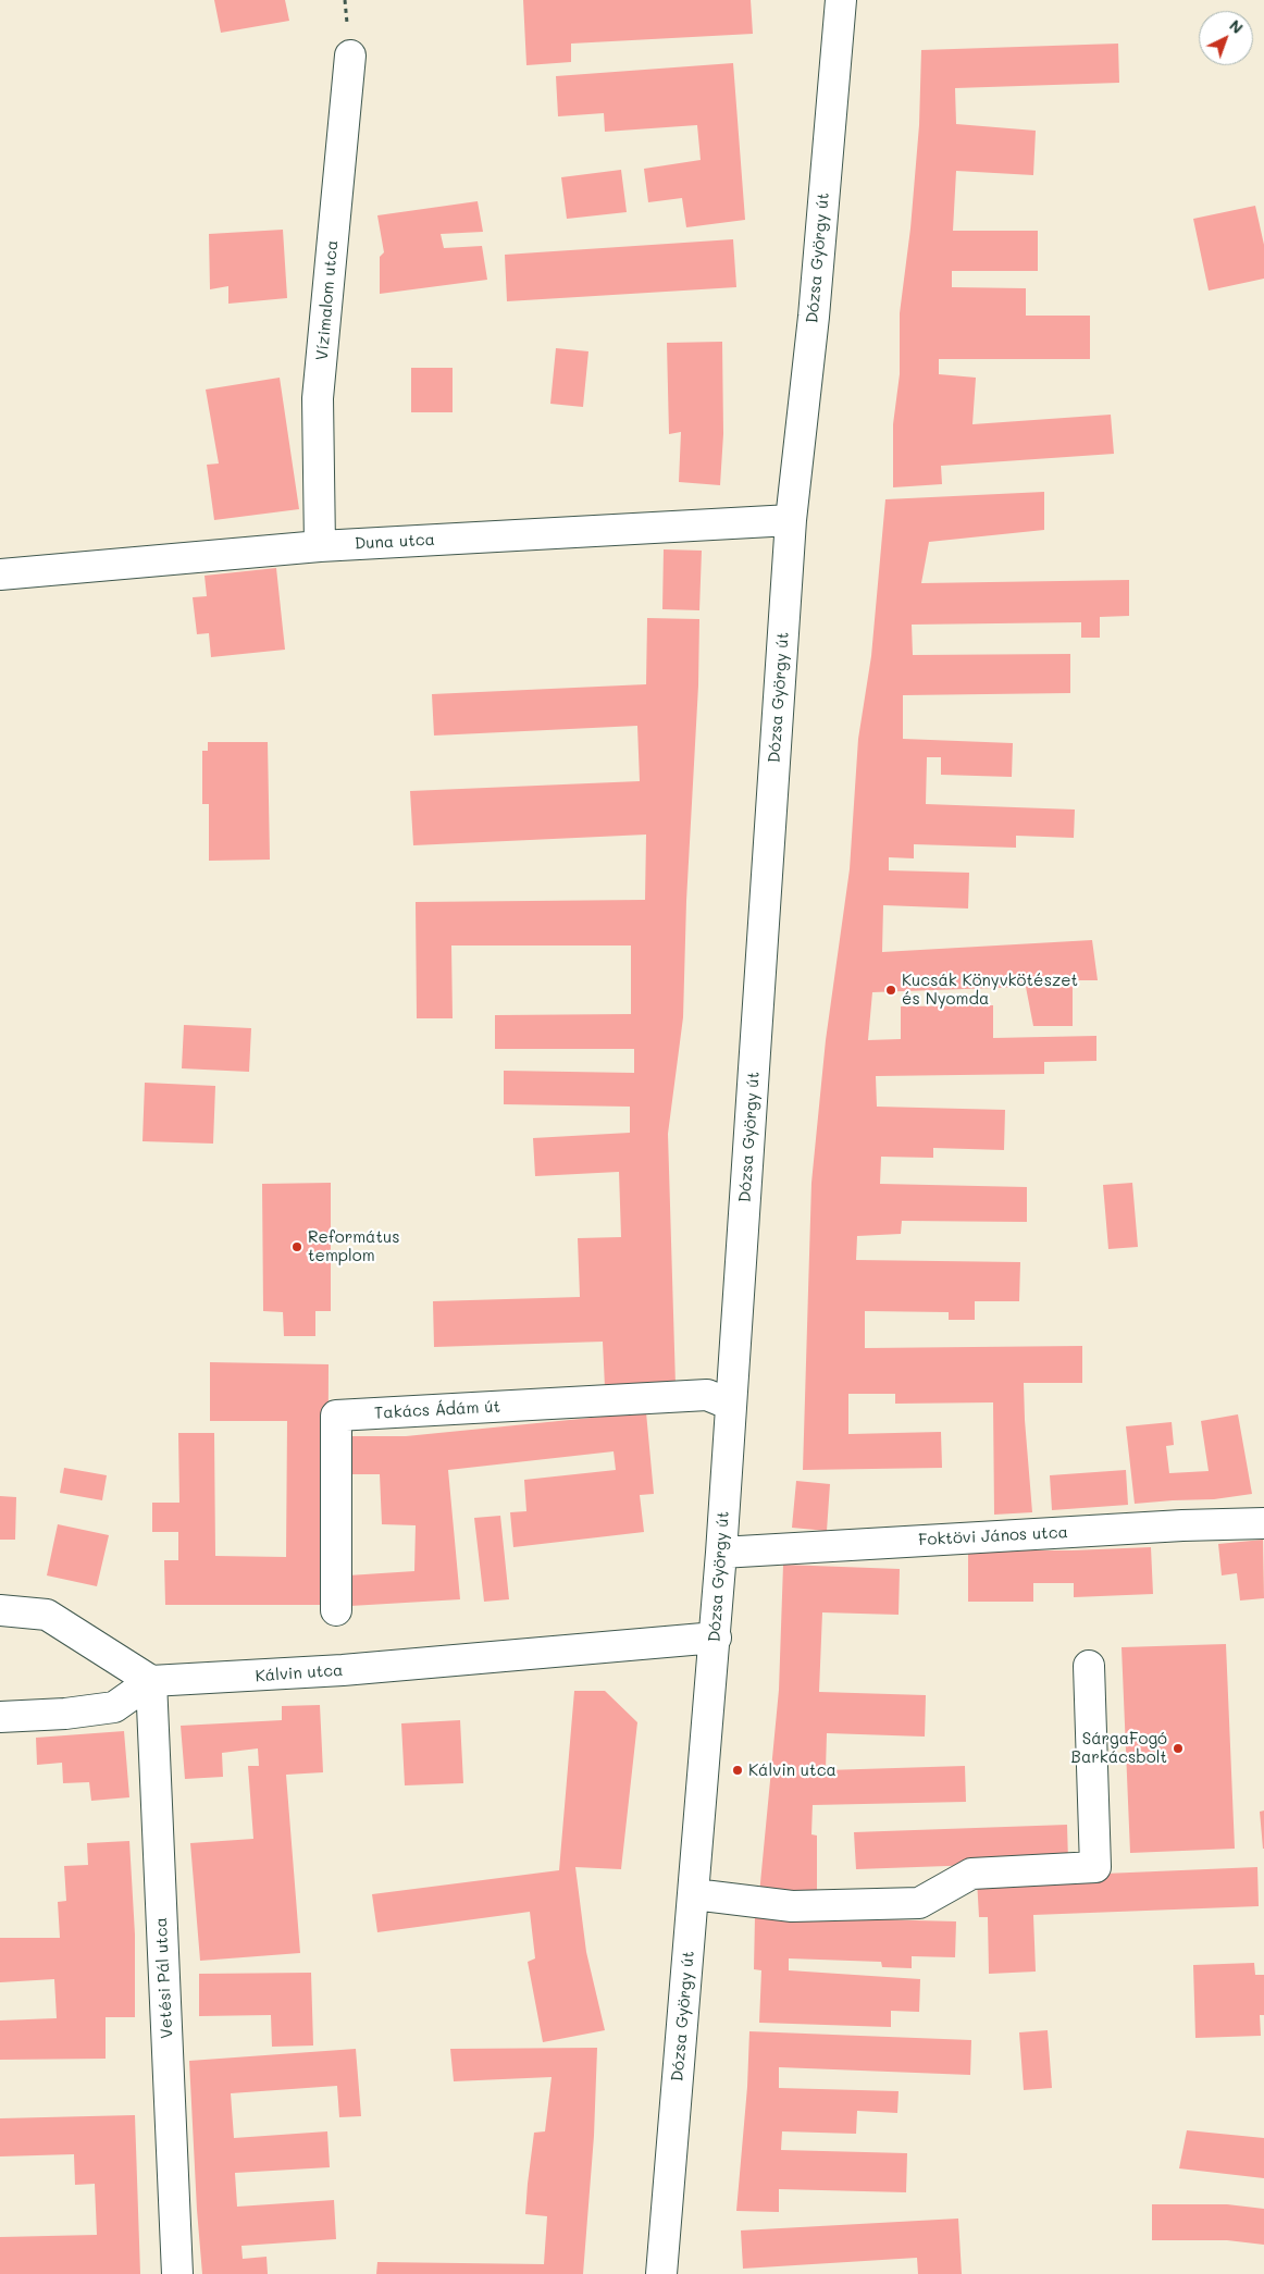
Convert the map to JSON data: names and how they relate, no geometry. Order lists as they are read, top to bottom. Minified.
{"streets":{"street":["Dózsa György út","Vízimalom utca","Duna utca","Takács Ádám út","Foktövi János utca","Kálvin utca","Vetési Pál utca"]},"crossings":[["Dózsa György út","Duna utca"],["Dózsa György út","Takács Ádám út"],["Dózsa György út","Foktövi János utca"],["Dózsa György út","Kálvin utca"],["Vízimalom utca","Duna utca"],["Kálvin utca","Vetési Pál utca"]],"places":["Kucsák Könyvkötészet és Nyomda","Református templom","SárgaFogó Barkácsbolt","Kálvin utca"],"north":"top right"}
